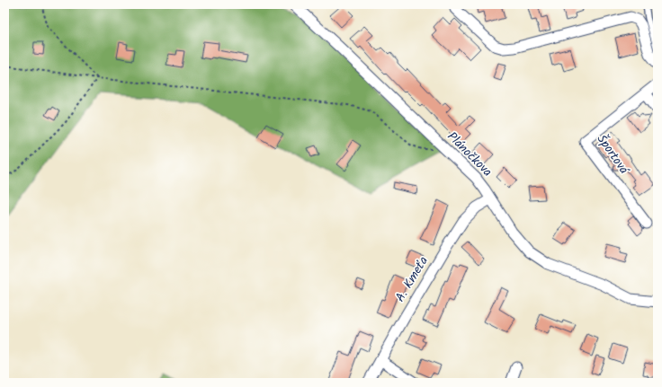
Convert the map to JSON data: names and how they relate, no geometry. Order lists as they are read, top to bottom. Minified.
{"streets":{"street":["Plánočkova","Športová","A. Kmeťa"]},"crossings":[["Plánočkova","A. Kmeťa"]]}
